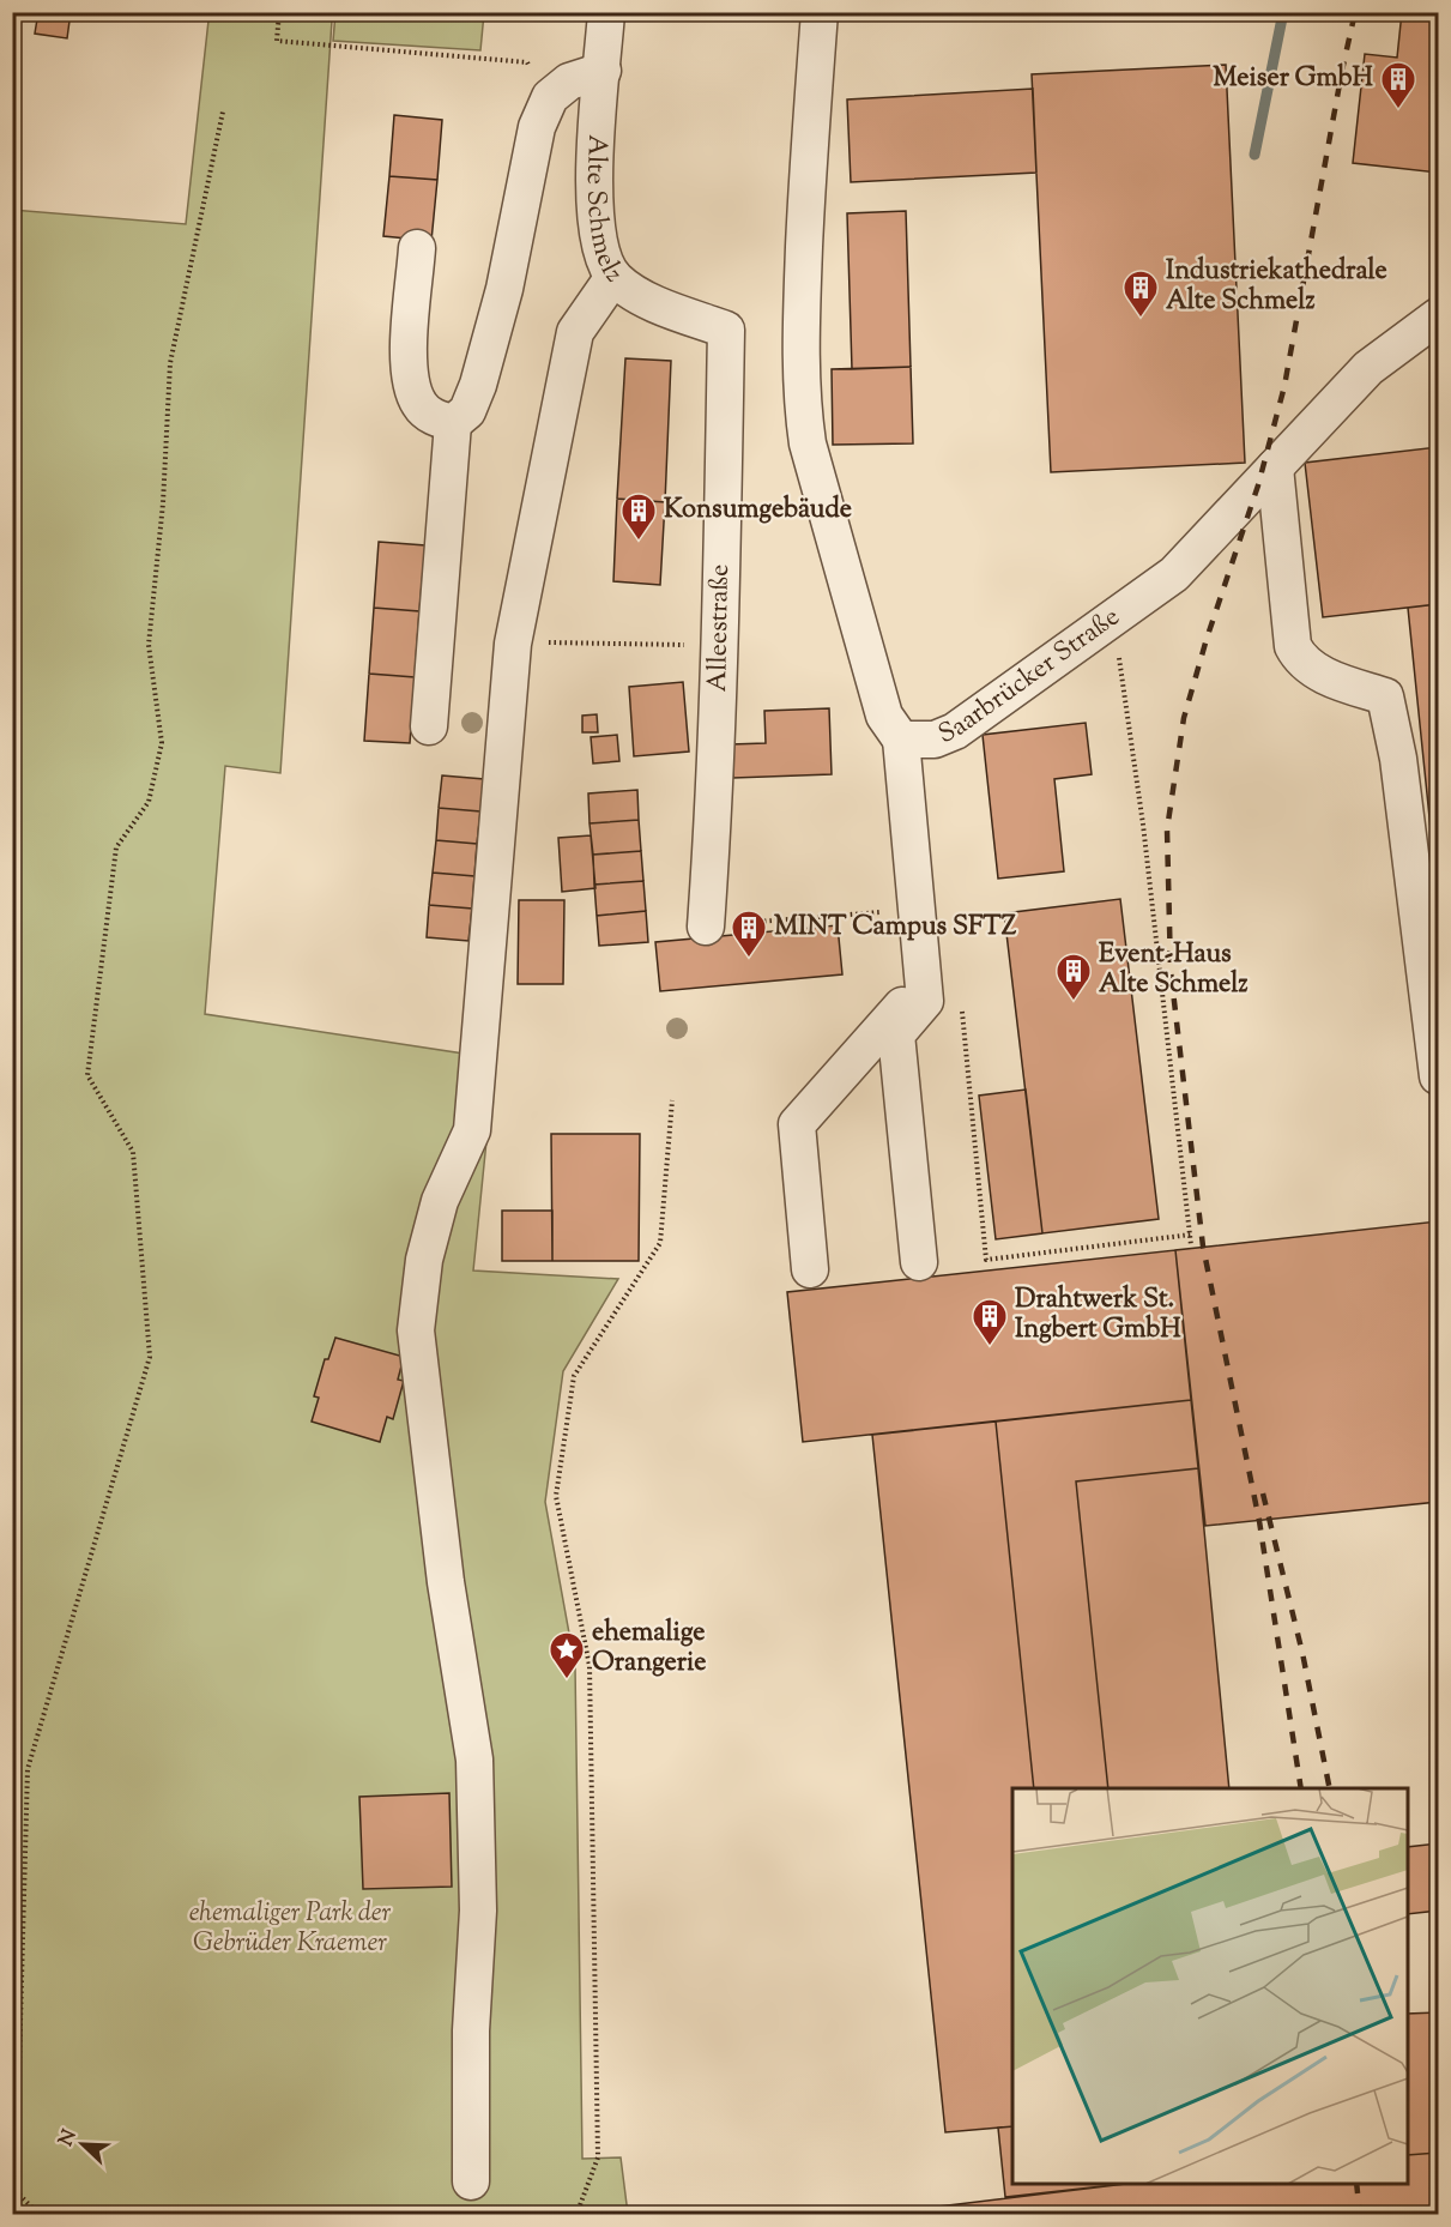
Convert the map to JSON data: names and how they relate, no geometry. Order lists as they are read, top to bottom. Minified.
{"streets":{"street":["Alte Schmelz","Alleestraße","Saarbrücker Straße"]},"crossings":[["Alte Schmelz","Alleestraße"]],"parks":["ehemaliger Park der Gebrüder Kraemer"],"places":{"building":["Meiser GmbH","Industriekathedrale Alte Schmelz","Konsumgebäude","MINT Campus SFTZ","Event-Haus Alte Schmelz","Drahtwerk St. Ingbert GmbH"],"place":["ehemalige Orangerie"]},"north":"top left"}
